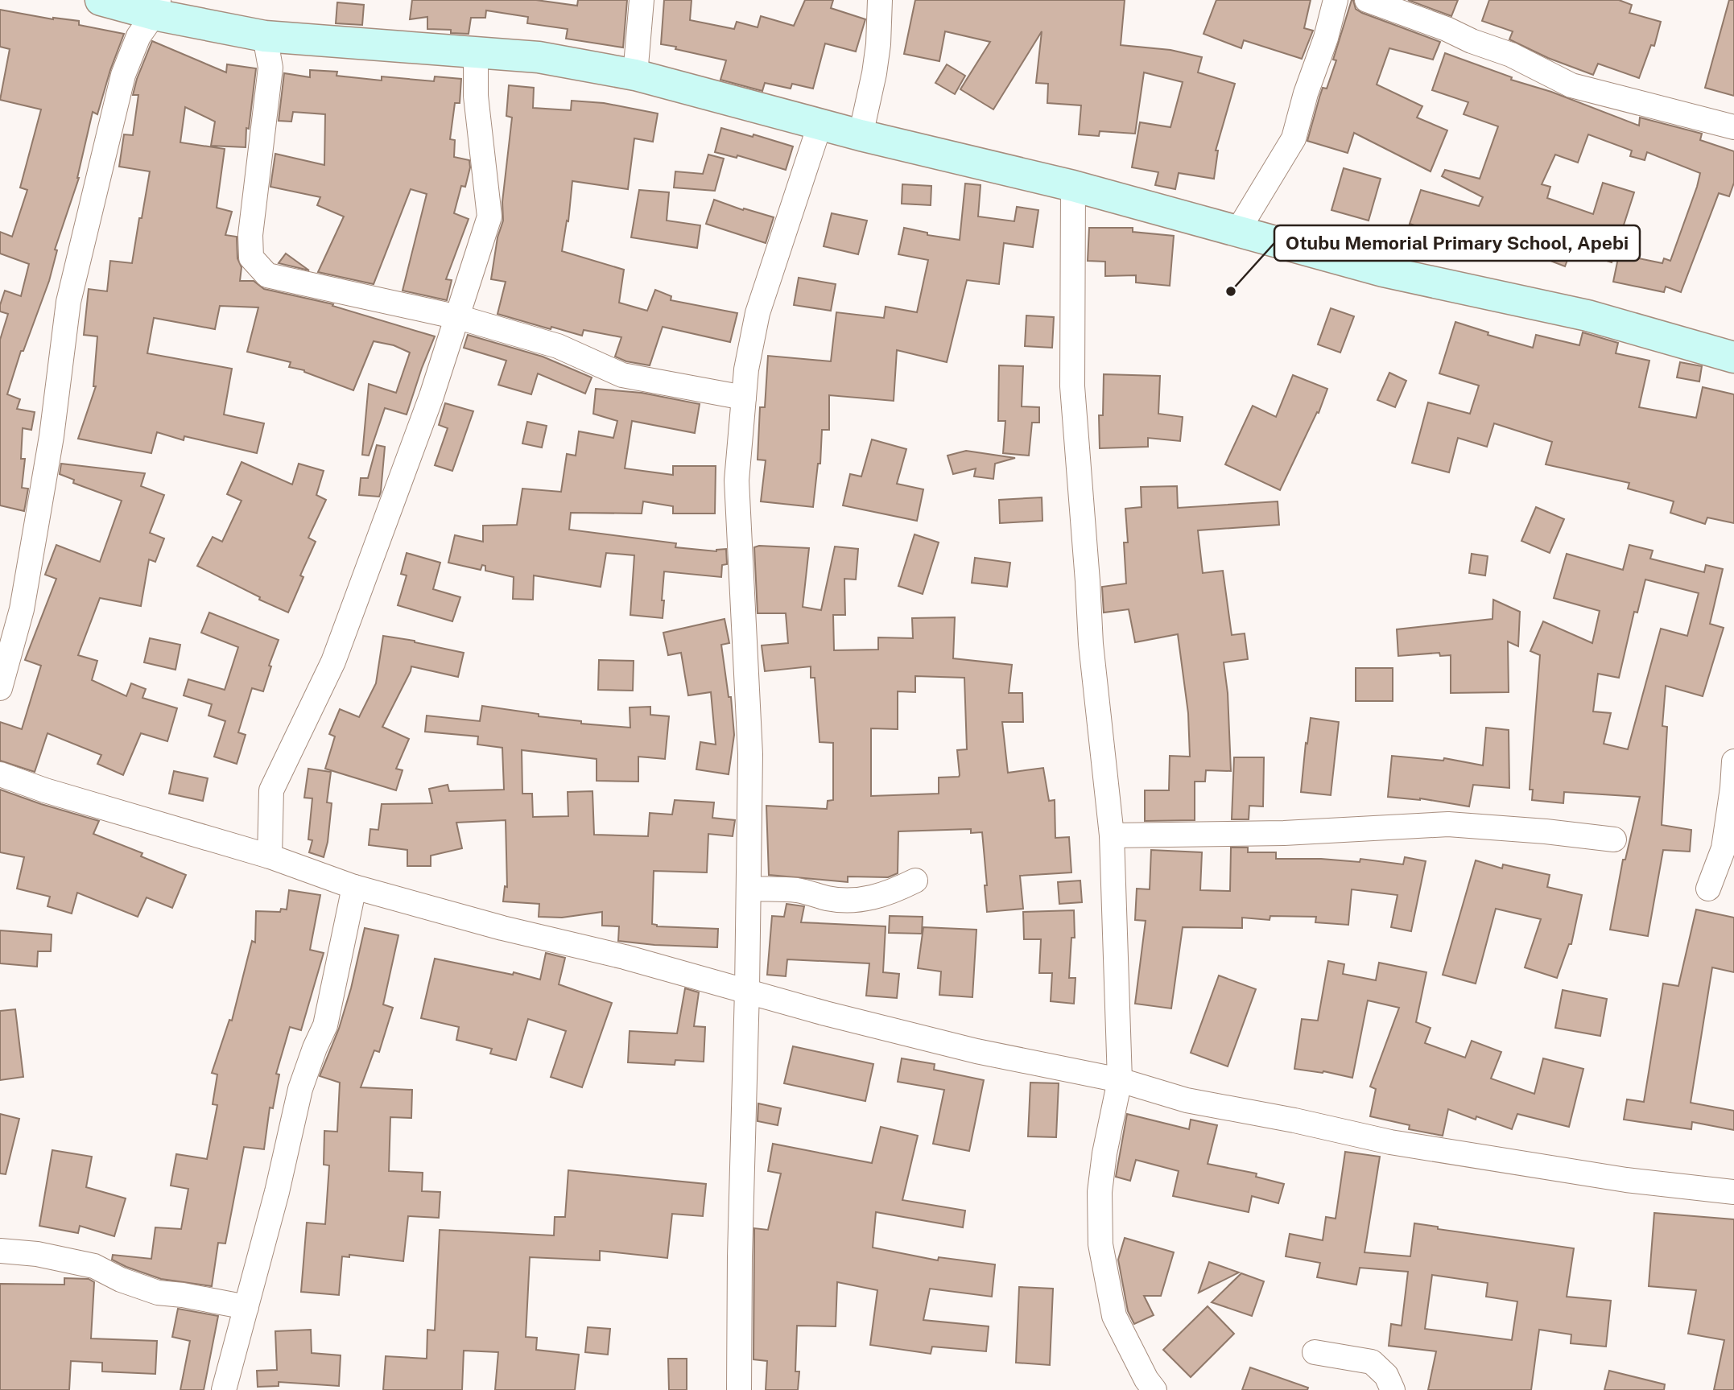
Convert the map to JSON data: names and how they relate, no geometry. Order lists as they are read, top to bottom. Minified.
{"places":["Otubu Memorial Primary School, Apebi"]}
